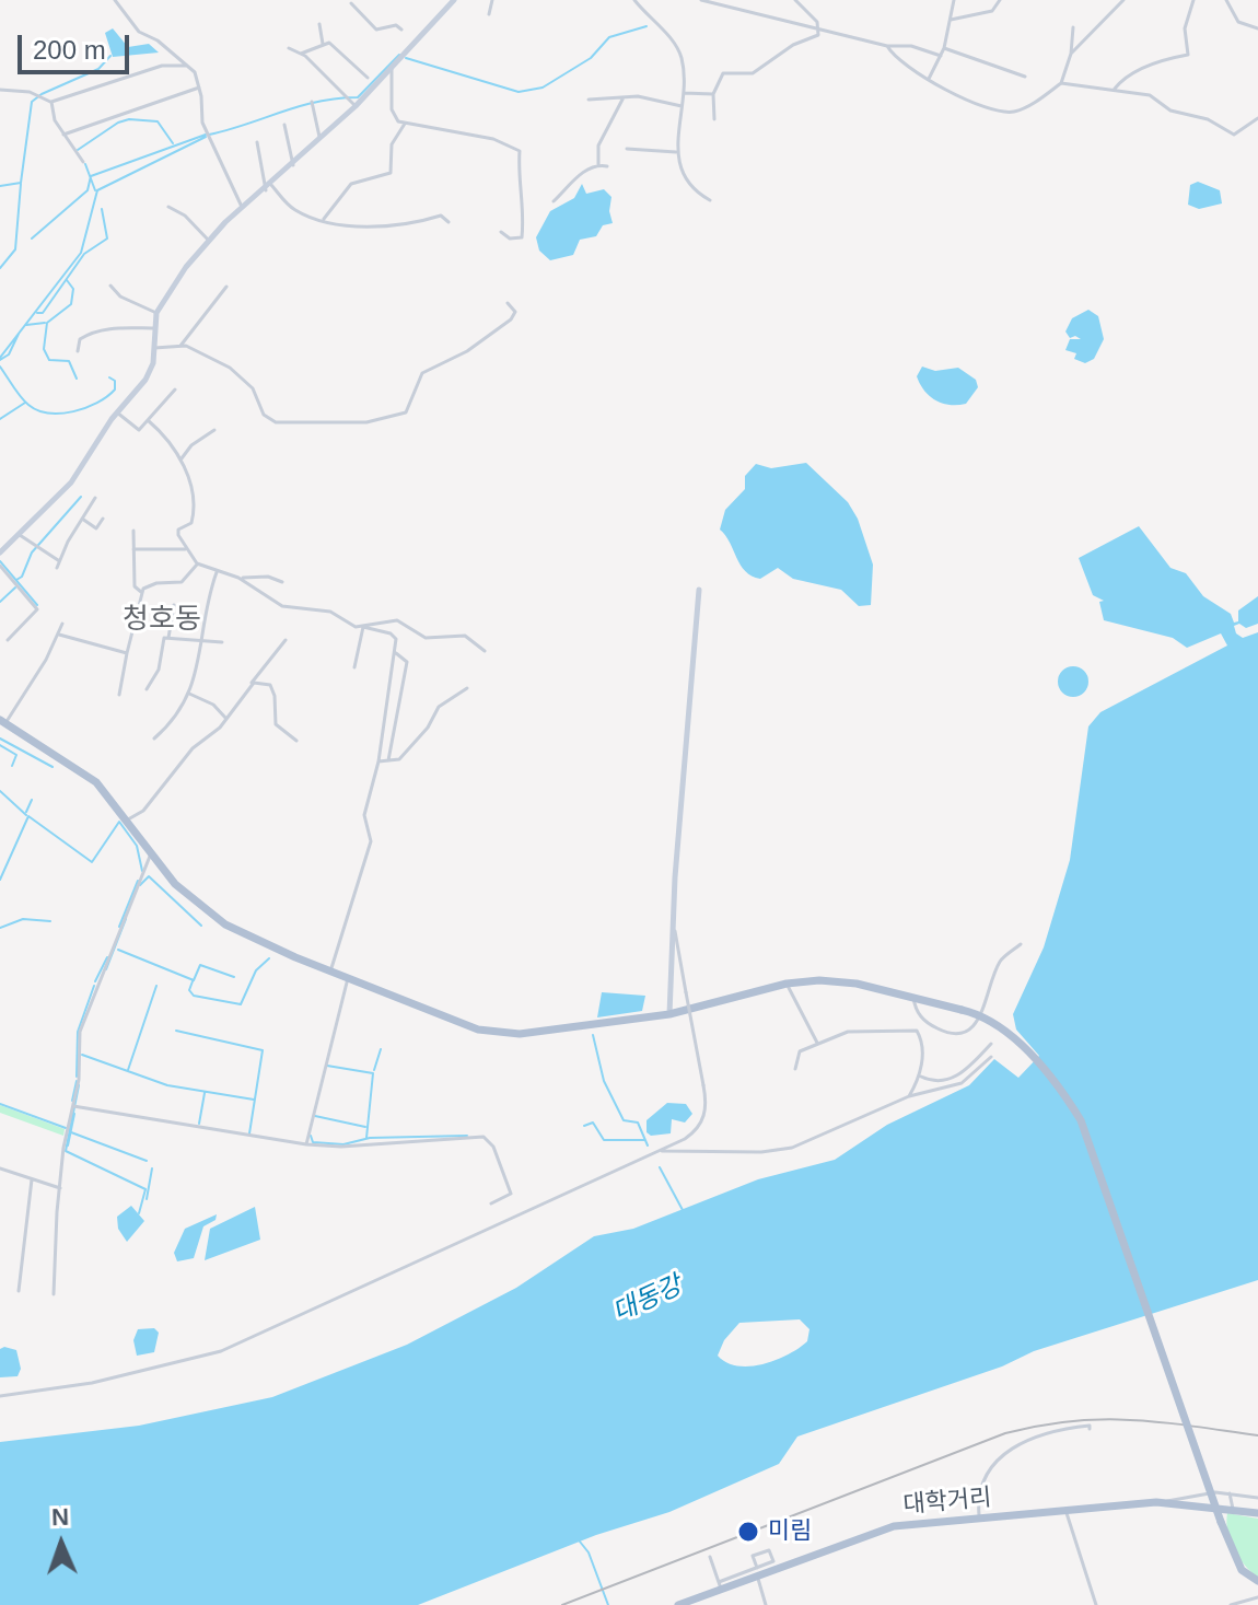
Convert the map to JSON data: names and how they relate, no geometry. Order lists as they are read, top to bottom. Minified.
{"streets":{"main road":["대학거리"]},"districts":["청호동"],"water":["대동강"],"places":["미림"],"scale_bar":"200 m","north":"top"}
